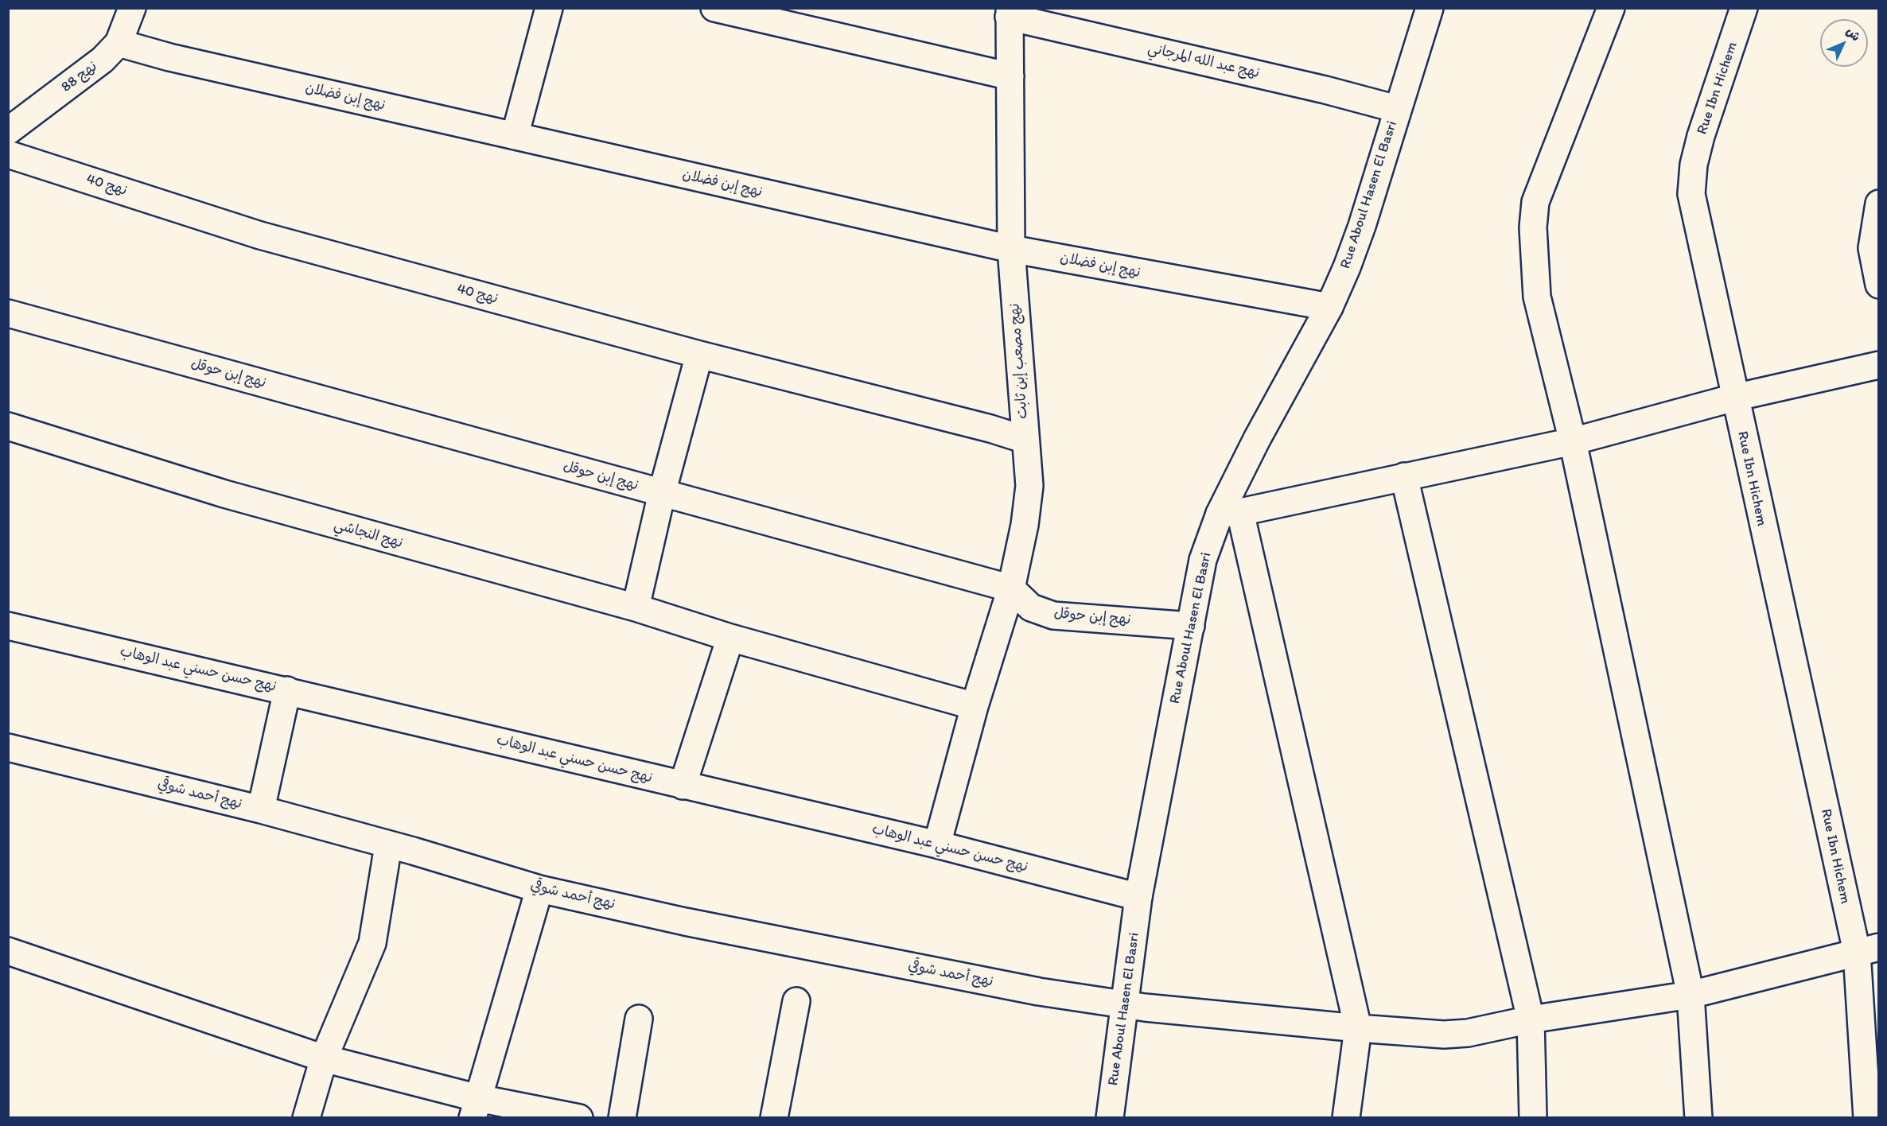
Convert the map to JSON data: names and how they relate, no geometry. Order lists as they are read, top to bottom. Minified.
{"streets":{"street":["نهج عبد الله المرجاني","نهج 88","Rue Ibn Hichem","نهج إبن فضلان","نهج 40","Rue Aboul Hasen El Basri","نهج مصعب إبن ثابت","نهج إبن حوقل","نهج النجاشي","نهج حسن حسني عبد الوهاب","نهج أحمد شوقي"]},"crossings":[["نهج عبد الله المرجاني","Rue Aboul Hasen El Basri"],["نهج عبد الله المرجاني","نهج مصعب إبن ثابت"],["نهج 88","نهج إبن فضلان"],["Rue Ibn Hichem","نهج أحمد شوقي"],["نهج إبن فضلان","Rue Aboul Hasen El Basri"],["نهج إبن فضلان","نهج مصعب إبن ثابت"],["نهج 40","نهج مصعب إبن ثابت"],["Rue Aboul Hasen El Basri","نهج إبن حوقل"],["Rue Aboul Hasen El Basri","نهج حسن حسني عبد الوهاب"],["Rue Aboul Hasen El Basri","نهج أحمد شوقي"],["نهج مصعب إبن ثابت","نهج إبن حوقل"],["نهج مصعب إبن ثابت","نهج النجاشي"],["نهج مصعب إبن ثابت","نهج حسن حسني عبد الوهاب"]],"north":"top right"}
